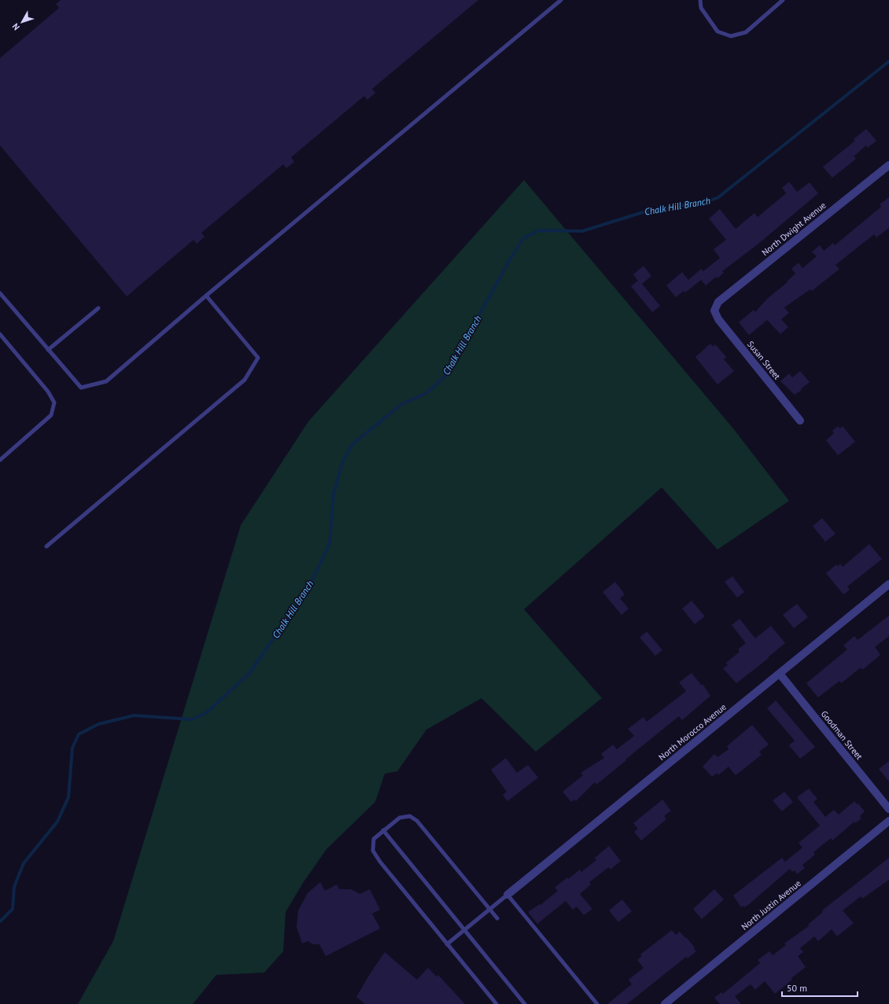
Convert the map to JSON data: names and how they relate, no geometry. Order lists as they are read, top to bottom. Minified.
{"streets":{"street":["North Dwight Avenue","Susan Street","North Morocco Avenue","Goodman Street","North Justin Avenue"]},"crossings":[["North Dwight Avenue","Susan Street"],["North Morocco Avenue","Goodman Street"]],"water":["Chalk Hill Branch"],"scale_bar":"50 m","north":"bottom left"}
